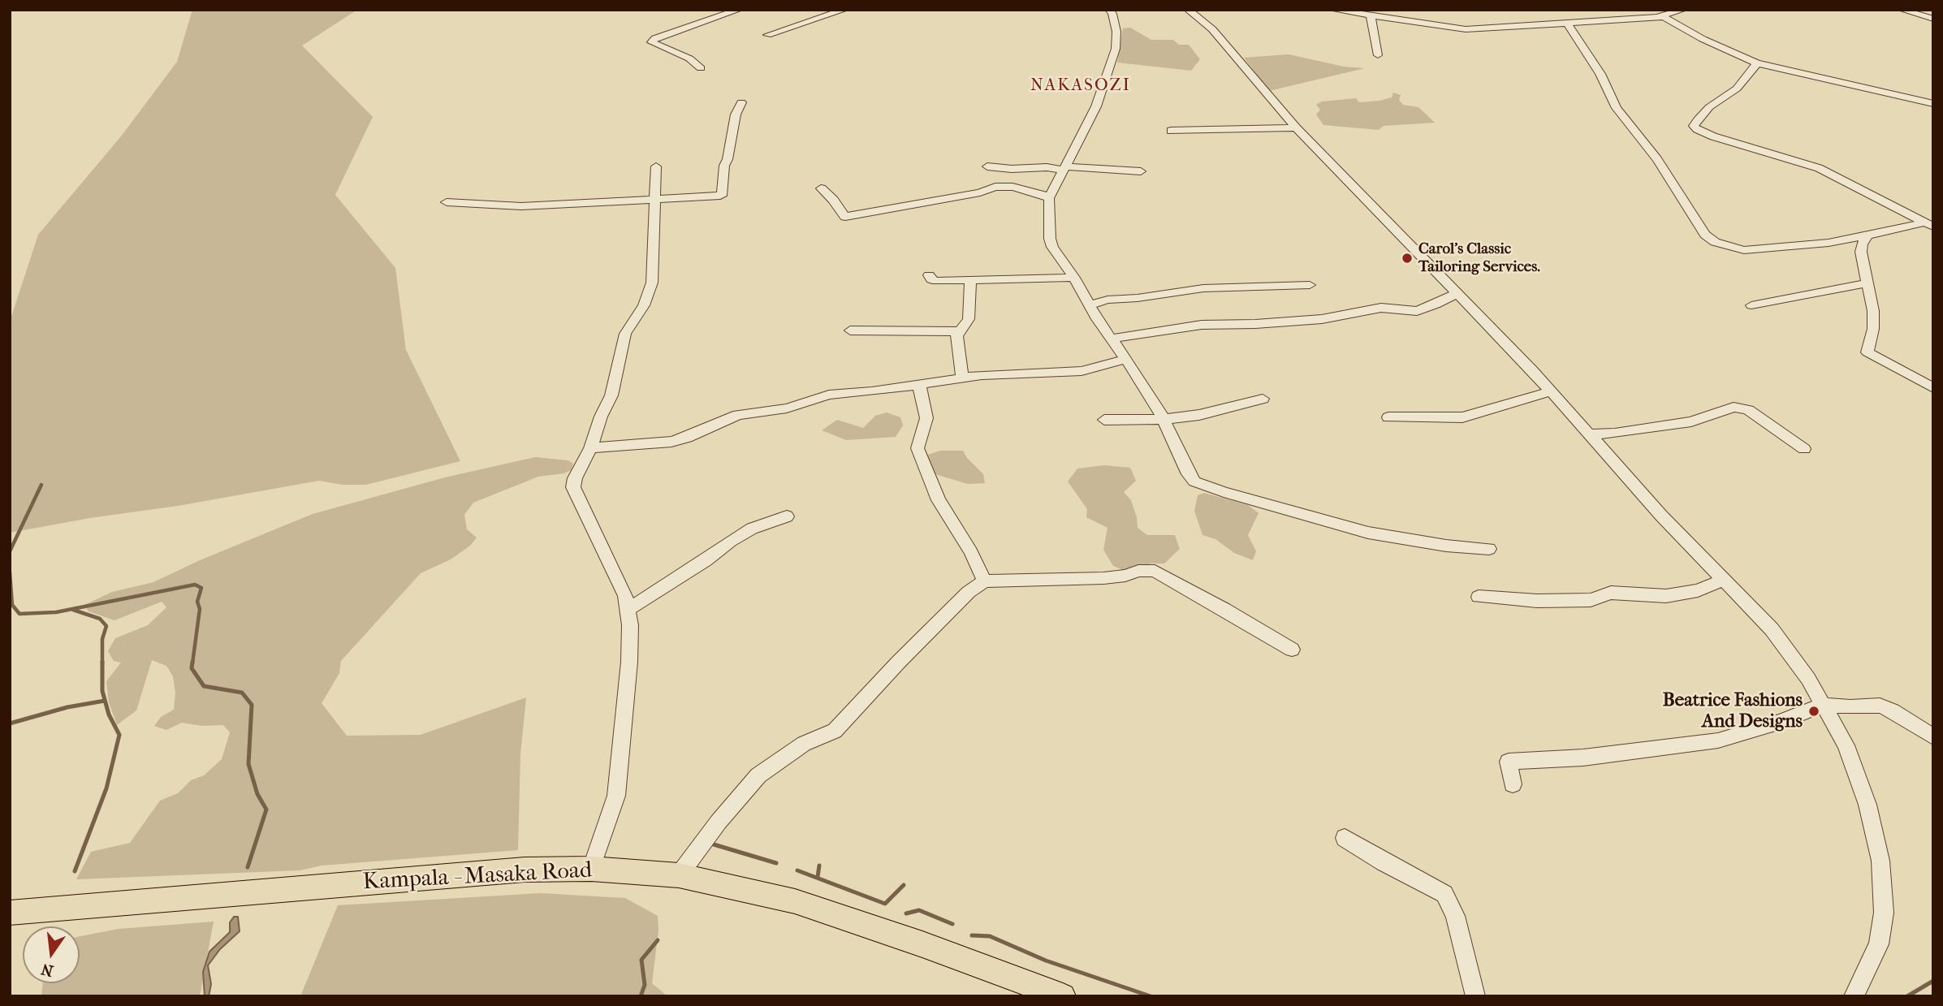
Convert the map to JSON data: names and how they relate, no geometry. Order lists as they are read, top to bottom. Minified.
{"streets":{"main road":["Kampala - Masaka Road"]},"districts":["NAKASOZI"],"places":["Carol's Classic Tailoring Services.","Beatrice Fashions And Designs"],"north":"bottom"}
